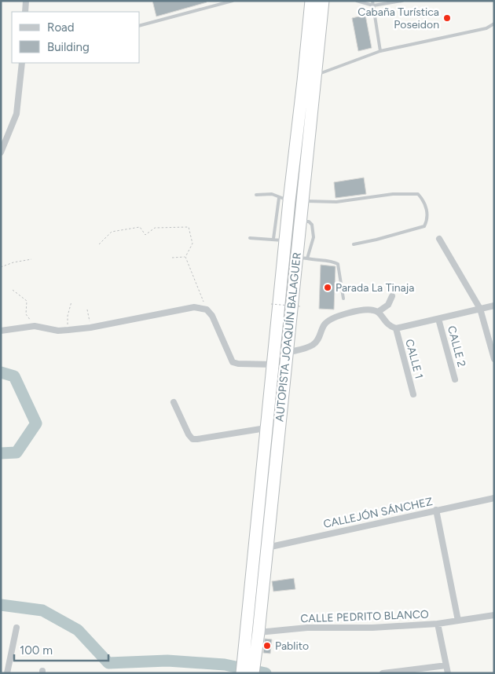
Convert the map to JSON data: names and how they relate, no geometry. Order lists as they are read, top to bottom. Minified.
{"streets":{"highway":["AUTOPISTA JOAQUÍN BALAGUER"],"street":["CALLE 2","CALLE 1","CALLEJÓN SÁNCHEZ","CALLE PEDRITO BLANCO"]},"crossings":[["AUTOPISTA JOAQUÍN BALAGUER","CALLEJÓN SÁNCHEZ"],["AUTOPISTA JOAQUÍN BALAGUER","CALLE PEDRITO BLANCO"]],"places":["Cabaña Turística Poseidon","Parada La Tinaja","Pablito"],"legend":["Road","Building"],"scale_bar":"100 m"}
